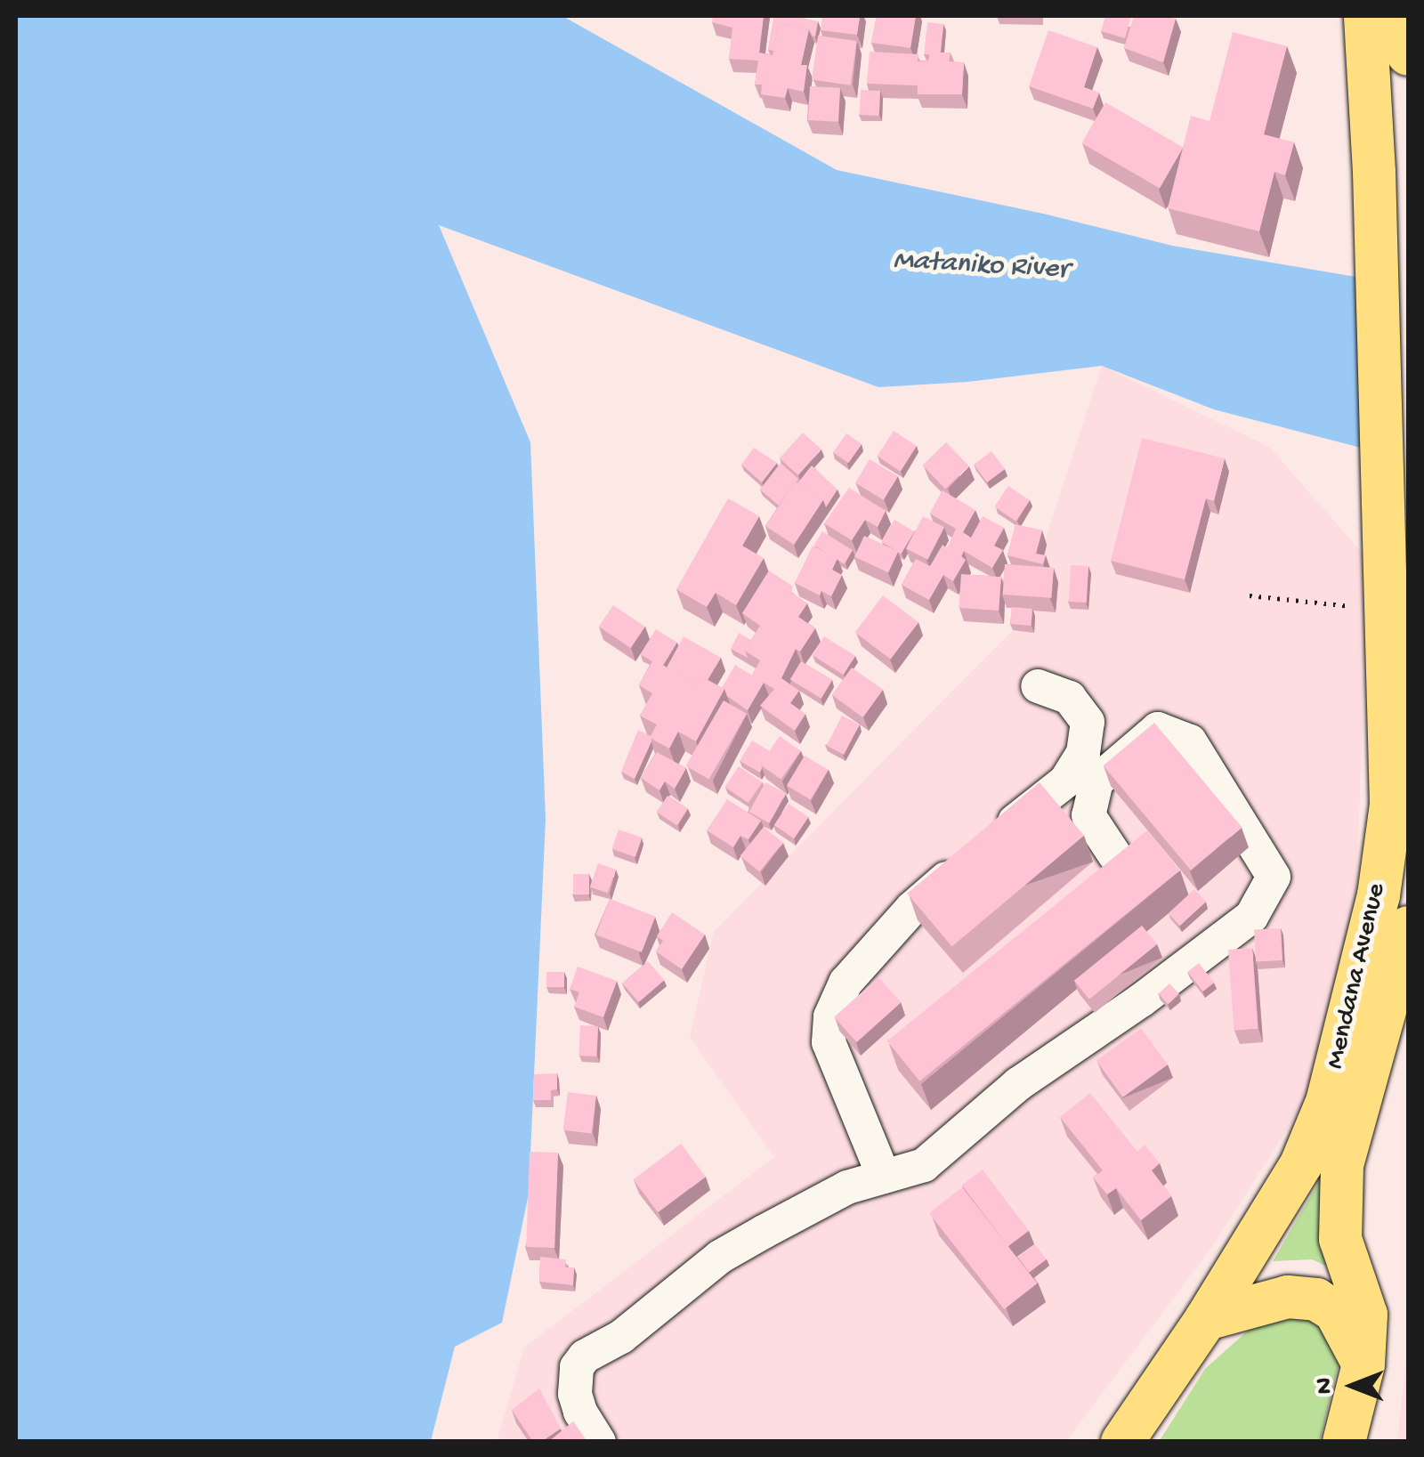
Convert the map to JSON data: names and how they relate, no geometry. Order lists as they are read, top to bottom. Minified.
{"streets":{"main road":["Mendana Avenue"]},"water":["Mataniko River"],"north":"left"}
